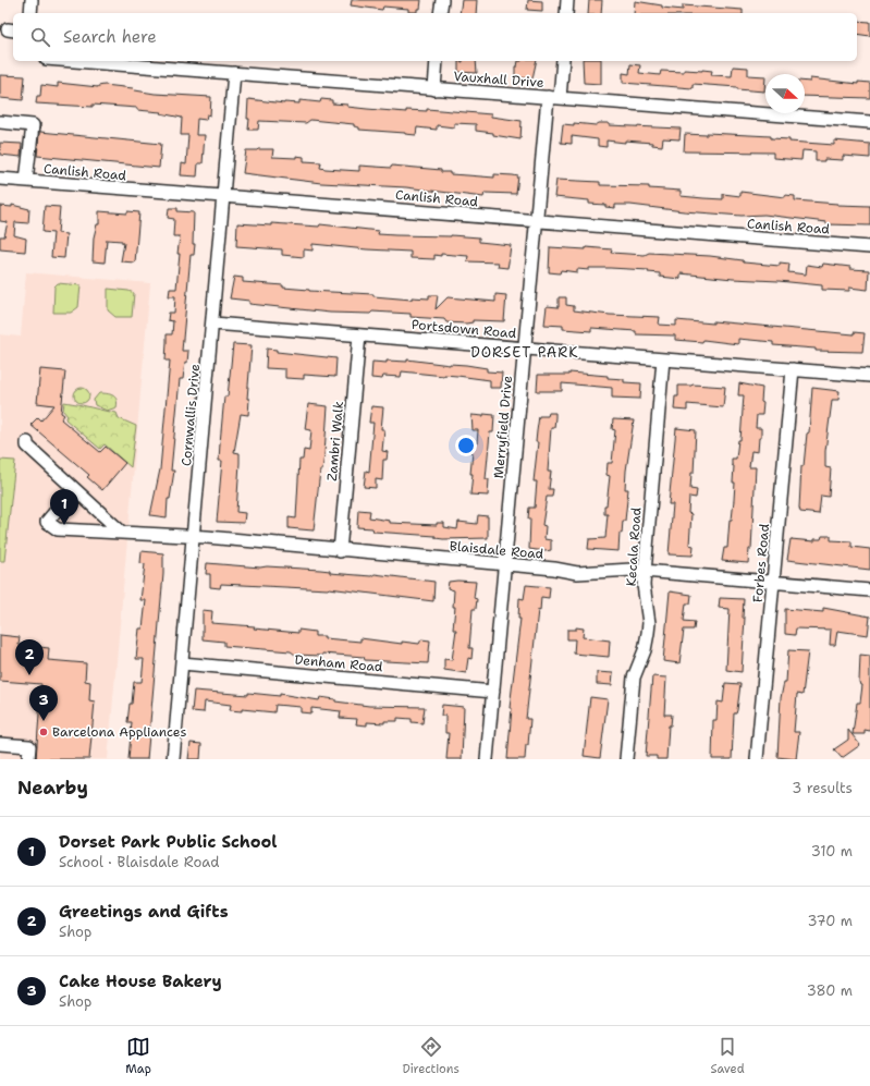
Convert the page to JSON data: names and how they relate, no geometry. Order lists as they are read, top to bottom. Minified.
{"streets":{"street":["Vauxhall Drive","Canlish Road","Portsdown Road","Cornwallis Drive","Merryfield Drive","Zambri Walk","Kecala Road","Blaisdale Road","Forbes Road","Denham Road"]},"crossings":[["Vauxhall Drive","Cornwallis Drive"],["Vauxhall Drive","Merryfield Drive"],["Canlish Road","Cornwallis Drive"],["Canlish Road","Merryfield Drive"],["Portsdown Road","Cornwallis Drive"],["Portsdown Road","Merryfield Drive"],["Portsdown Road","Zambri Walk"],["Portsdown Road","Kecala Road"],["Portsdown Road","Forbes Road"],["Cornwallis Drive","Blaisdale Road"],["Cornwallis Drive","Denham Road"],["Merryfield Drive","Blaisdale Road"],["Merryfield Drive","Denham Road"],["Zambri Walk","Blaisdale Road"],["Kecala Road","Blaisdale Road"],["Blaisdale Road","Forbes Road"]],"districts":["DORSET PARK"],"places":["Barcelona Appliances"],"north":"right","page":{"search":"Search here","pins":["1","2","3"],"heading":["Nearby","3 results"],"list":[{"mark":"1","name":"Dorset Park Public School","note":"School · Blaisdale Road","value":"310 m"},{"mark":"2","name":"Greetings and Gifts","note":"Shop","value":"370 m"},{"mark":"3","name":"Cake House Bakery","note":"Shop","value":"380 m"}],"nav":["Map","Directions","Saved"]}}
